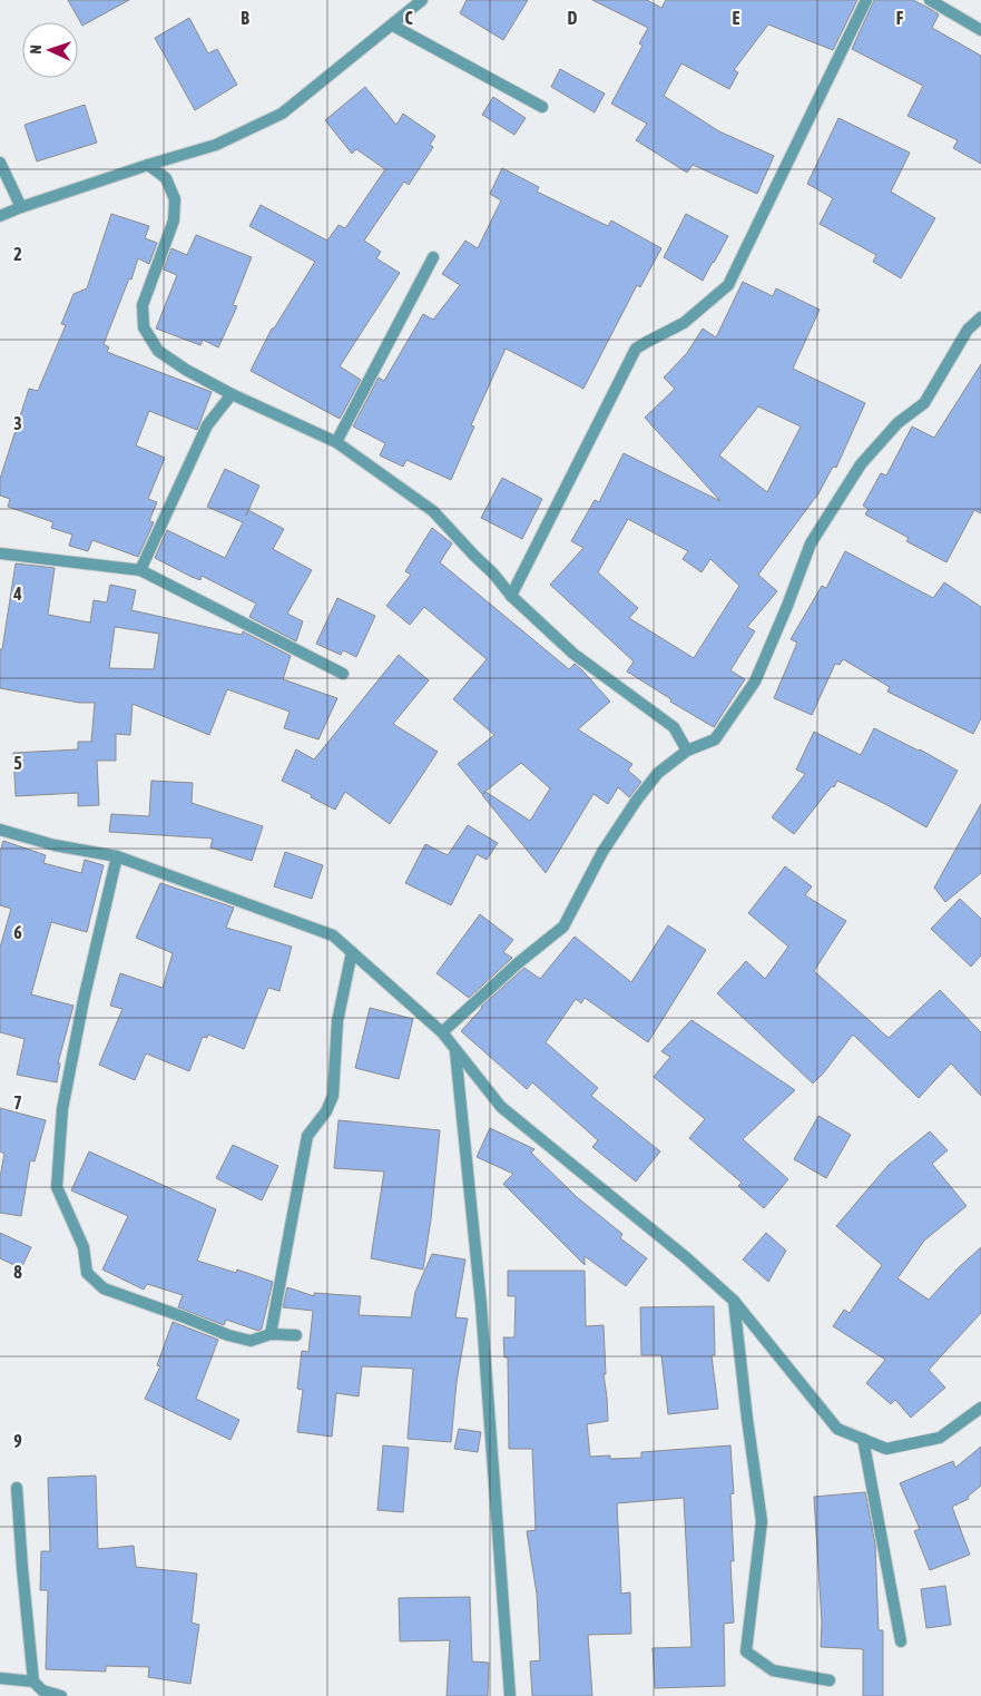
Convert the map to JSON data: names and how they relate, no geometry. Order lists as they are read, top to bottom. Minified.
{"north":"left","grid":{"columns":["B","C","D","E","F"],"rows":["2","3","4","5","6","7","8","9"]}}
